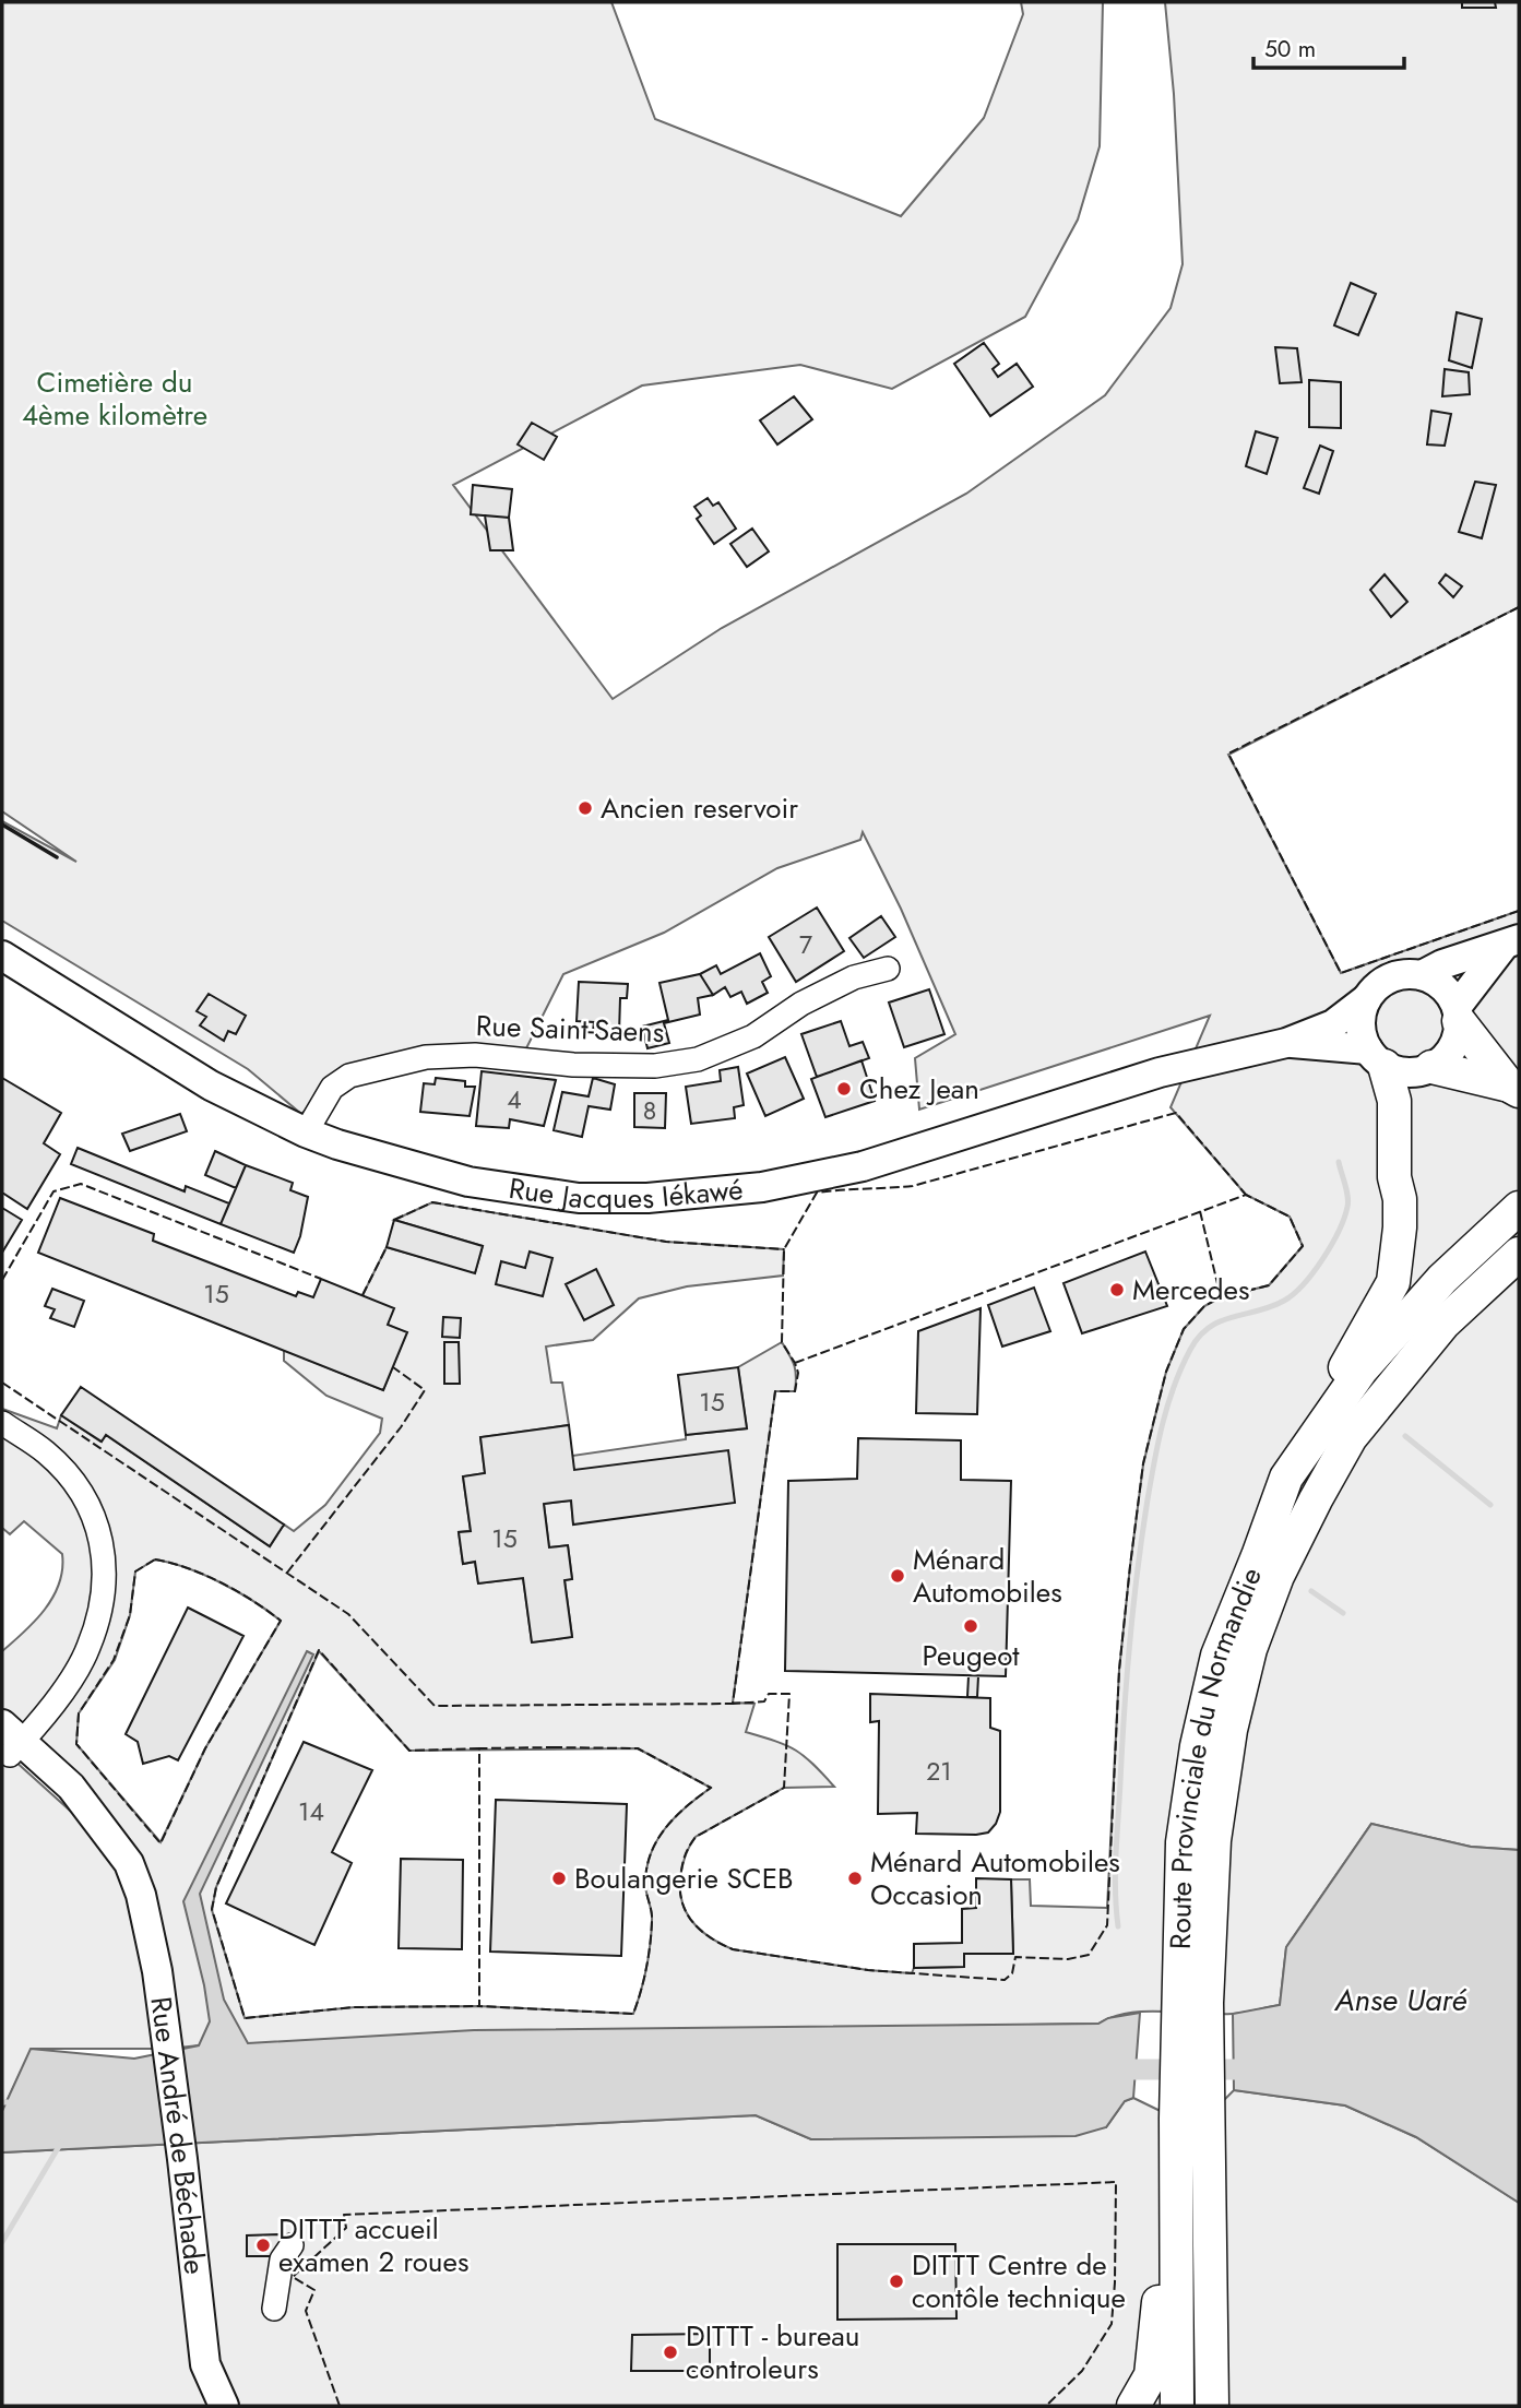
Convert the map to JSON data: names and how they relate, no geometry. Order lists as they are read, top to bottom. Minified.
{"streets":{"highway":["Route Provinciale du Normandie"],"main road":["Rue Jacques Iékawé","Rue André de Béchade"],"street":["Rue Saint-Saens"]},"crossings":[["Rue Saint-Saens","Rue Jacques Iékawé"]],"water":["Anse Uaré"],"parks":["Cimetière du 4ème kilomètre"],"places":["Ancien reservoir","Chez Jean","Mercedes","Ménard Automobiles","Peugeot","Boulangerie SCEB","Ménard Automobiles Occasion","DITTT accueil examen 2 roues","DITTT Centre de contôle technique","DITTT - bureau controleurs"],"house_numbers":["7","4","8","15","15","15","21","14"],"scale_bar":"50 m"}
